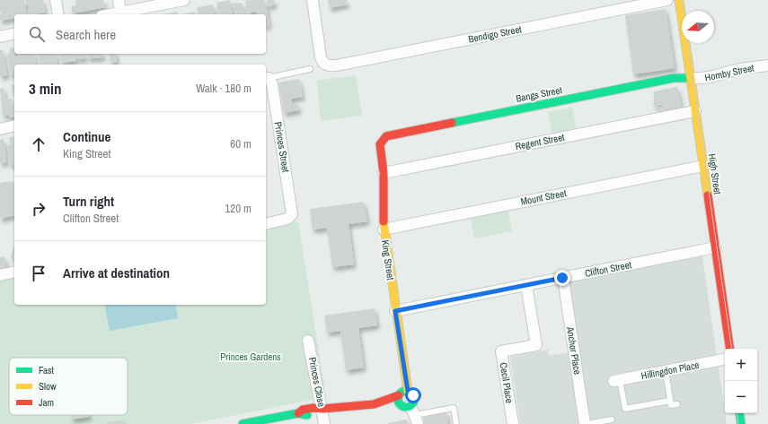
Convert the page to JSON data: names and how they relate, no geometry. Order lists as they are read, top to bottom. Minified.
{"streets":{"street":["Bendigo Street","Hornby Street","Bangs Street","Regent Street","Princes Street","High Street","Mount Street","King Street","Clifton Street","Anchor Place","Hillingdon Place","Princes Close","Cecil Place"]},"crossings":[["Hornby Street","Bangs Street"],["Hornby Street","High Street"],["Bangs Street","High Street"],["Bangs Street","King Street"],["Regent Street","High Street"],["Regent Street","King Street"],["High Street","Mount Street"],["High Street","Clifton Street"],["Mount Street","King Street"],["King Street","Clifton Street"],["Clifton Street","Anchor Place"],["Clifton Street","Cecil Place"]],"parks":["Princes Gardens"],"legend":["Fast","Slow","Jam"],"north":"left","page":{"search":"Search here","heading":["3 min","Walk · 180 m"],"list":[["Continue","King Street","60 m"],["Turn right","Clifton Street","120 m"],"Arrive at destination"],"map_buttons":["+","−"]}}
